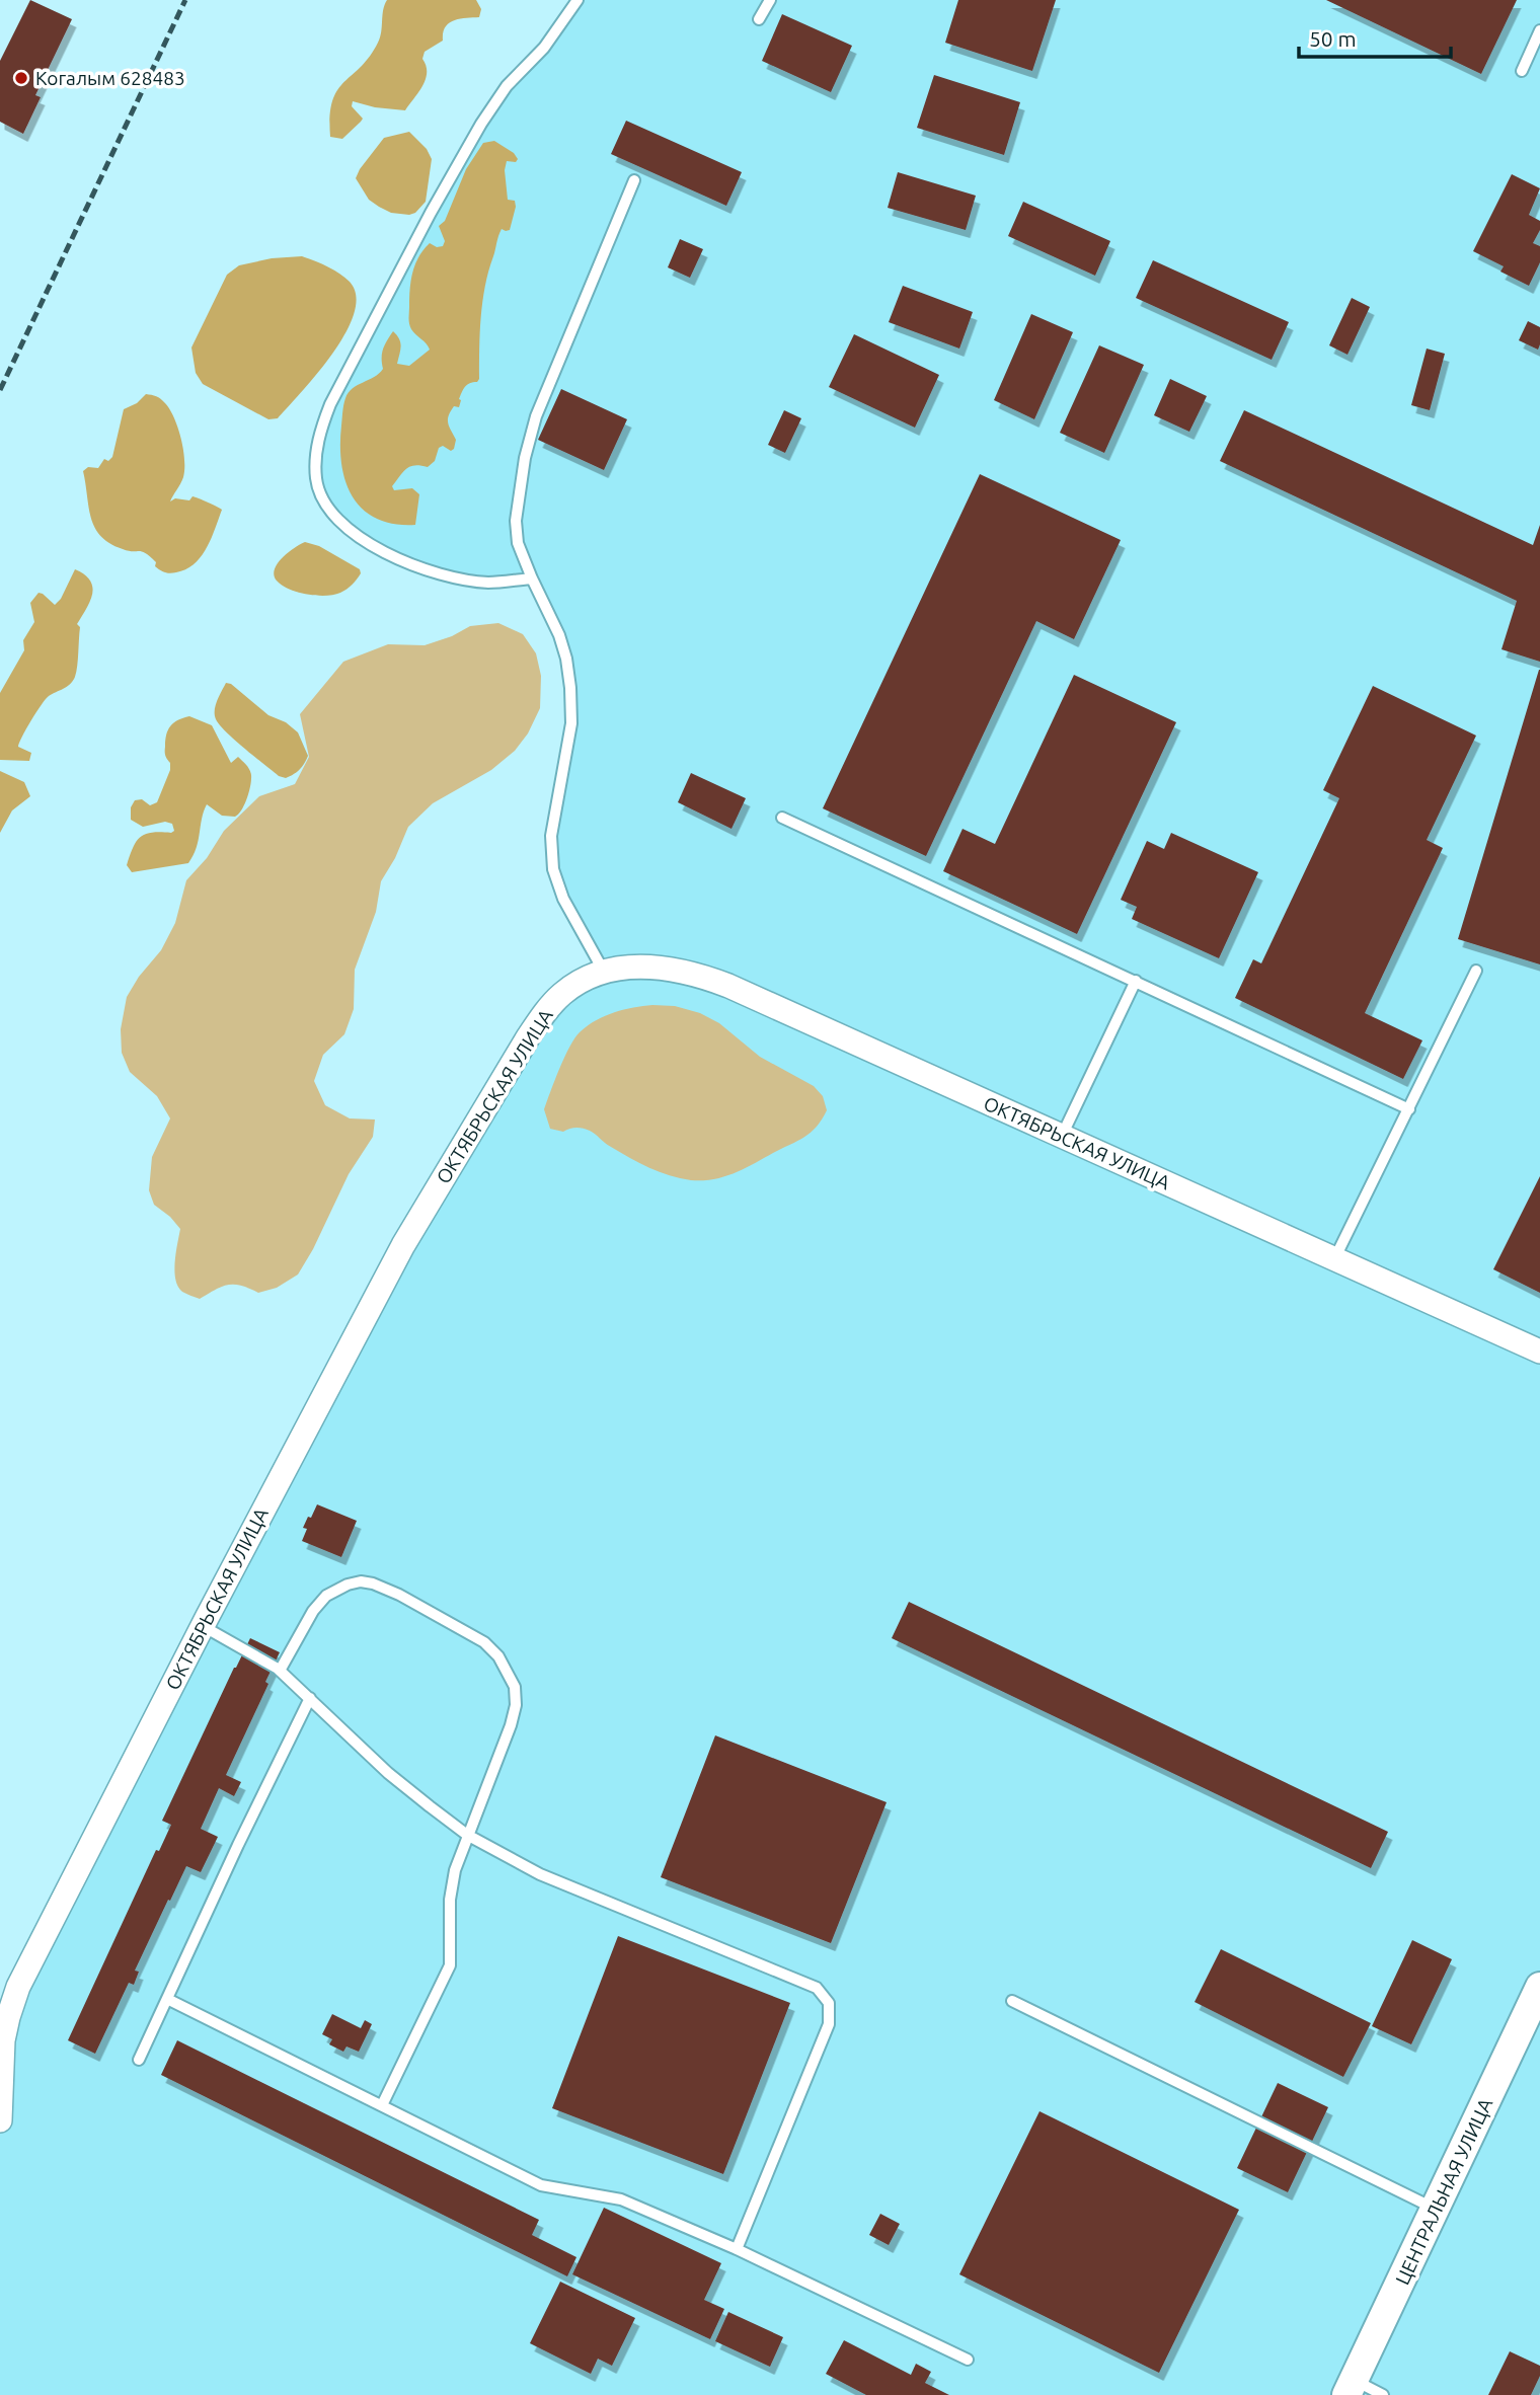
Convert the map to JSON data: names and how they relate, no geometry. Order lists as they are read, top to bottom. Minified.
{"streets":{"street":["ОКТЯБРЬСКАЯ УЛИЦА","ЦЕНТРАЛЬНАЯ УЛИЦА"]},"places":["Когалым 628483"],"scale_bar":"50 m"}
